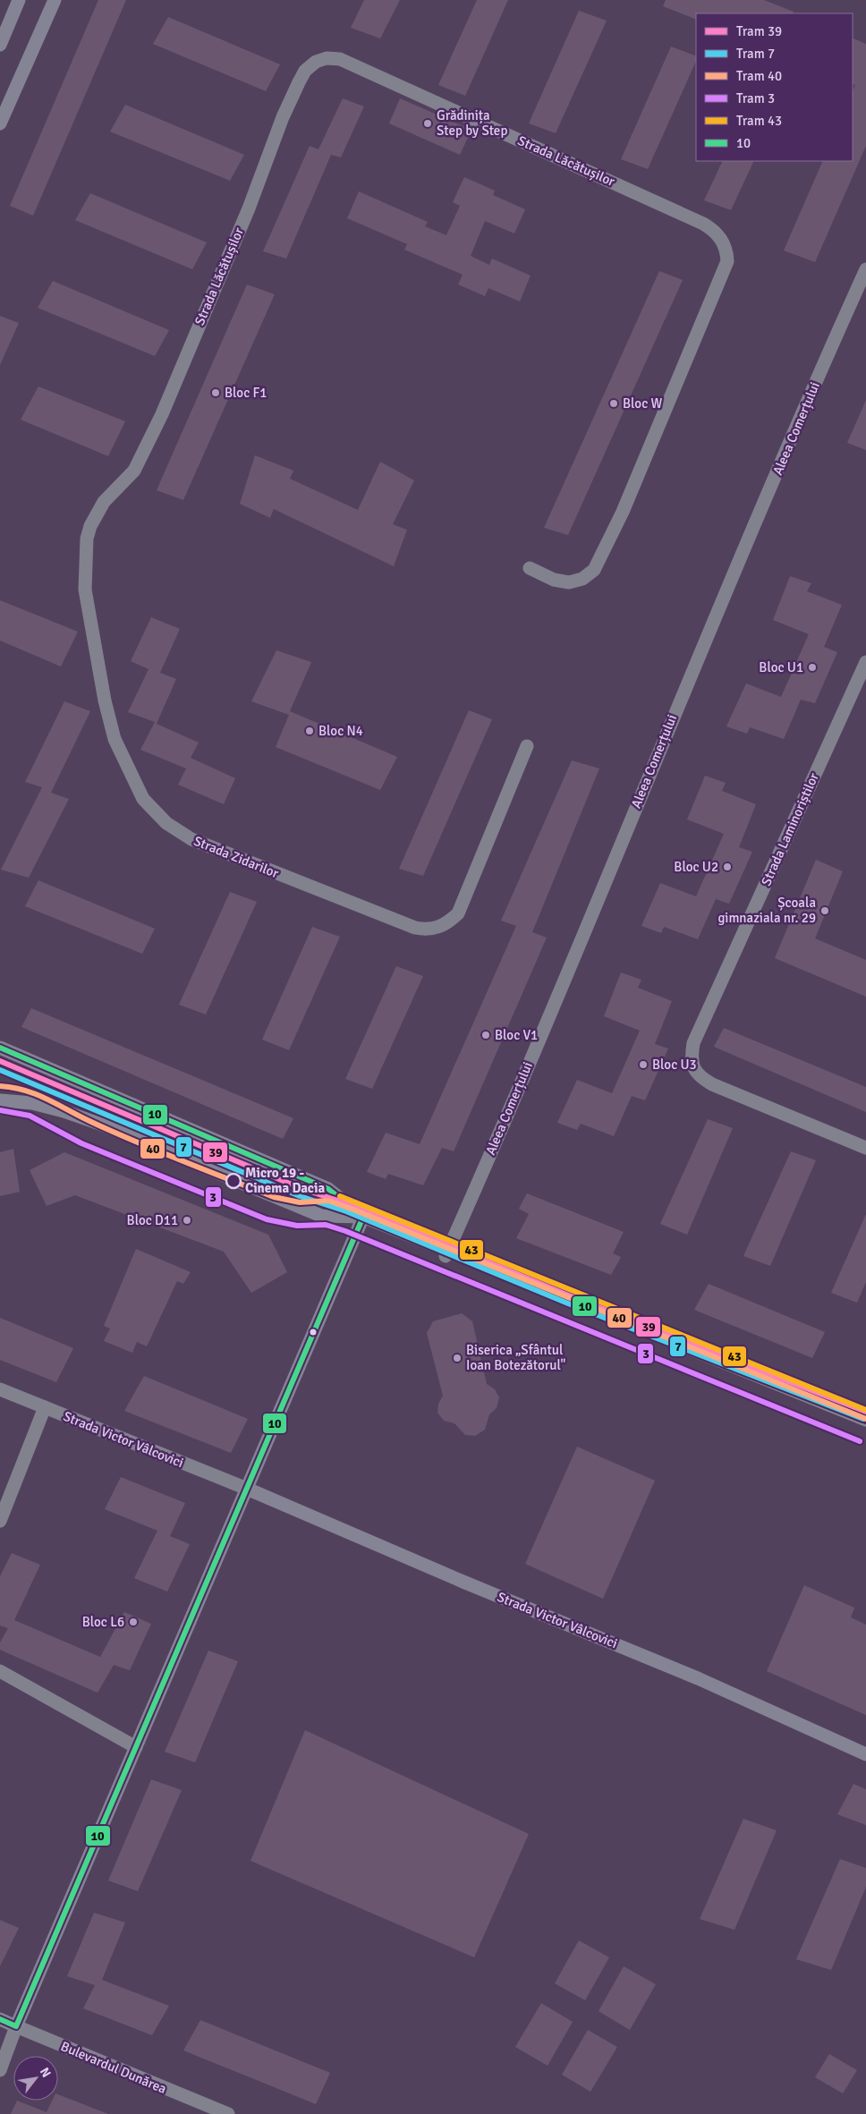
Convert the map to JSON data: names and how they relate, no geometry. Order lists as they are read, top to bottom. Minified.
{"streets":{"street":["Strada Lăcătușilor","Aleea Comerțului","Strada Laminoriștilor","Strada Zidarilor","Strada Victor Vâlcovici","Bulevardul Dunărea"]},"crossings":[["Strada Lăcătușilor","Strada Zidarilor"]],"places":["Grădinița Step by Step","Bloc F1","Bloc W","Bloc U1","Bloc N4","Bloc U2","Școala gimnaziala nr. 29","Bloc V1","Bloc U3","Micro 19 - Cinema Dacia","Bloc D11","Biserica „Sfântul Ioan Botezătorul\"","Bloc L6"],"lines":["transit line 10","tram line 39","tram line 7","tram line 40","tram line 3","tram line 43"],"legend":["Tram 39","Tram 7","Tram 40","Tram 3","Tram 43","10"],"north":"top right"}
